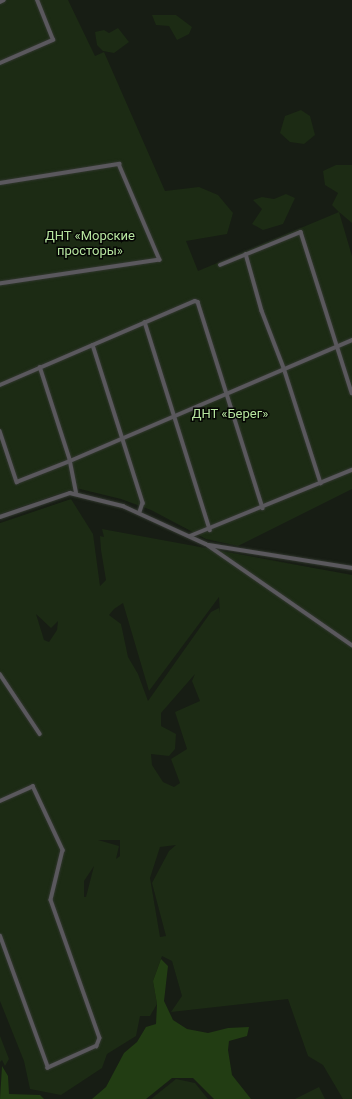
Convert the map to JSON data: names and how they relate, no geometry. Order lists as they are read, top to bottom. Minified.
{"parks":["ДНТ «Морские просторы»","ДНТ «Берег»"]}
